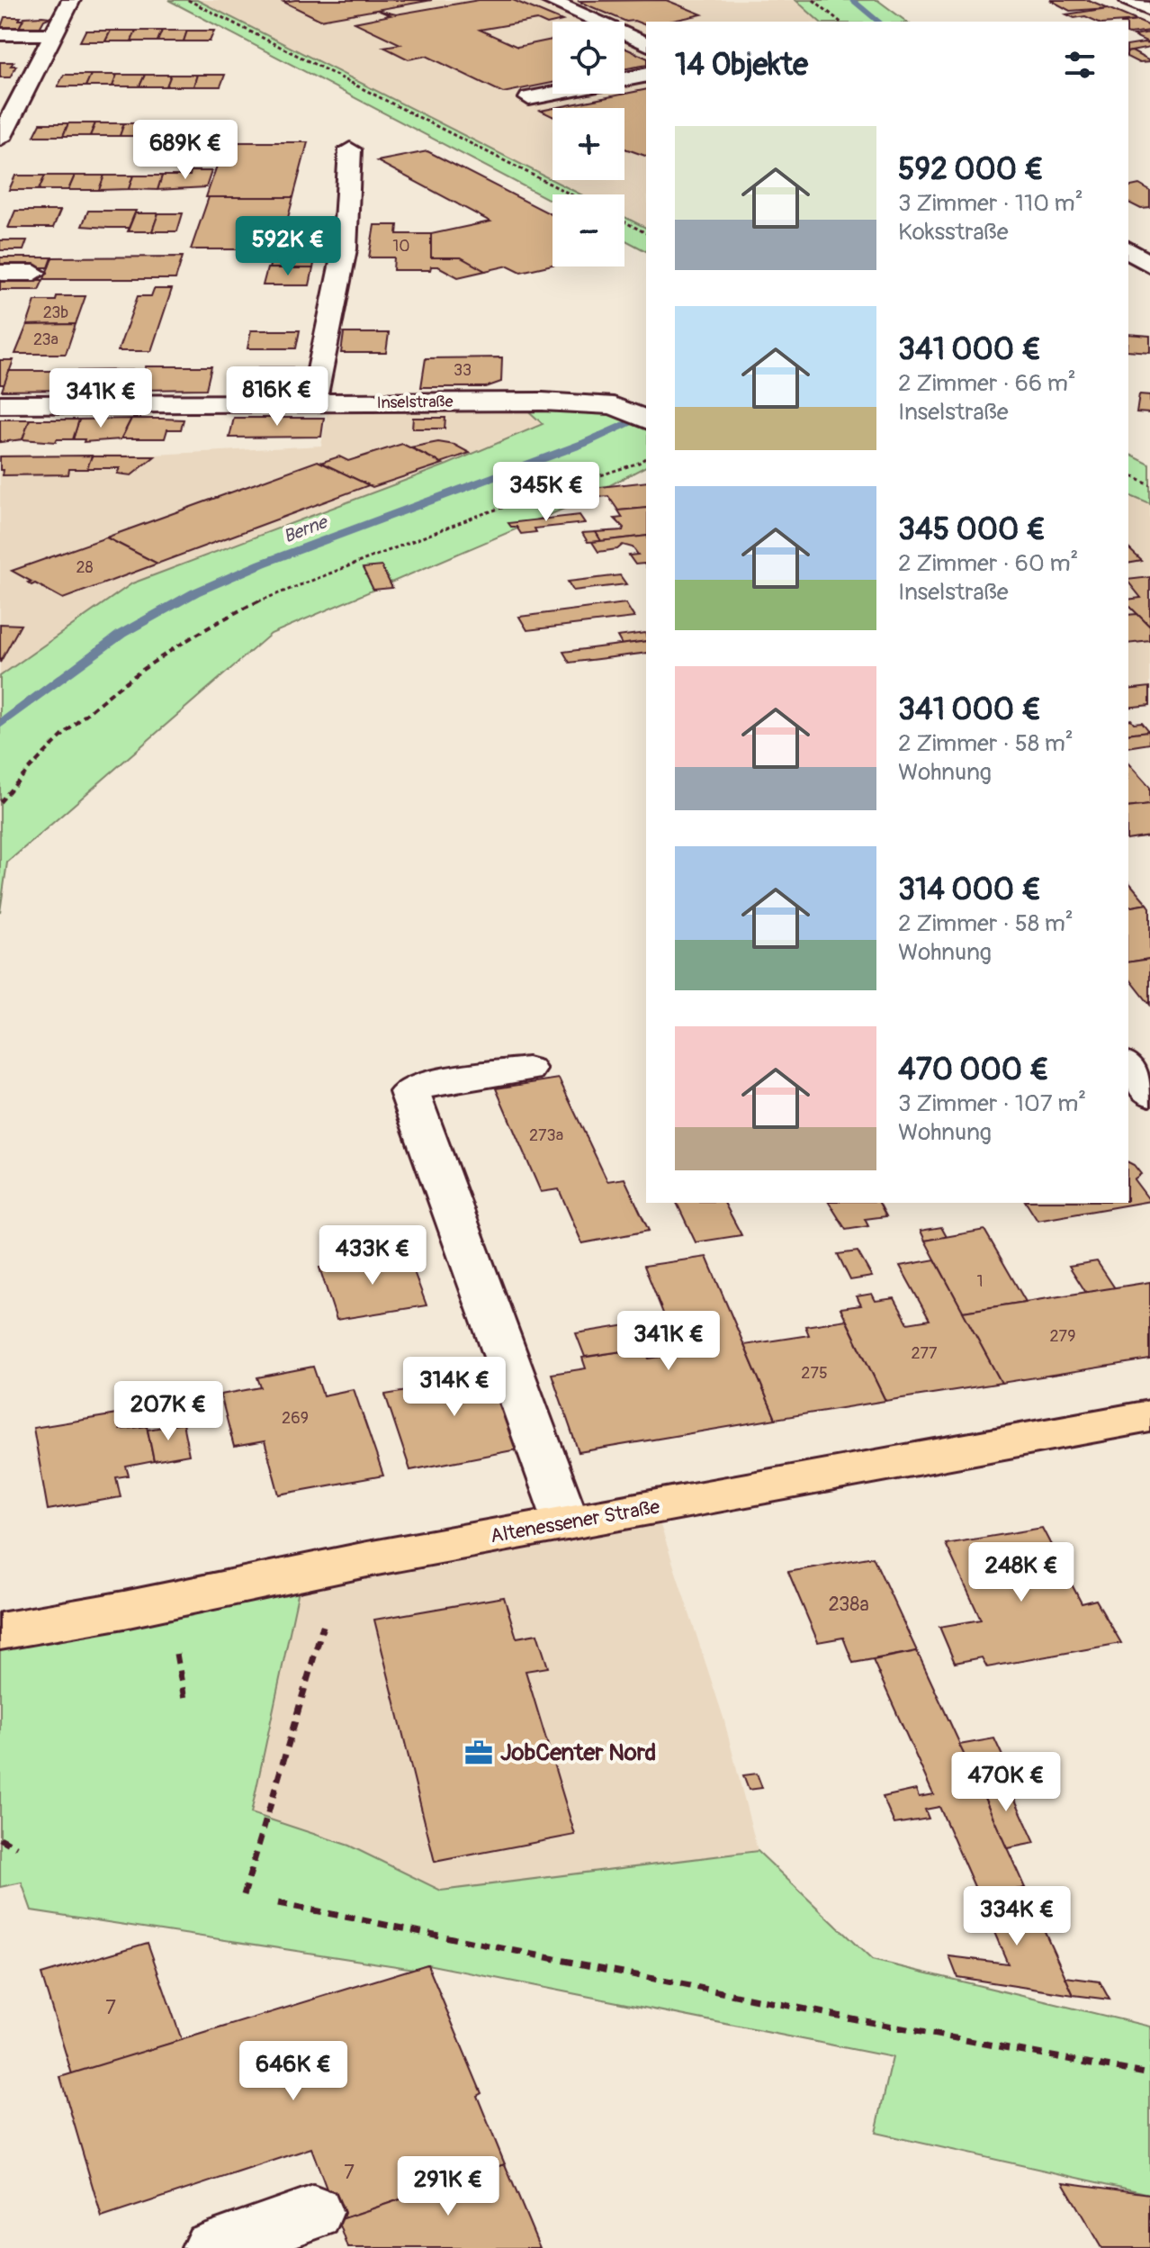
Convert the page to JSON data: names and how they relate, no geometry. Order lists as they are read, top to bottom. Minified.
{"streets":{"main road":["Altenessener Straße"],"street":["Inselstraße"]},"water":["Berne"],"places":{"office":["JobCenter Nord"]},"house_numbers":["10","23b","23a","33","28","273a","1","279","277","275","269","238a","7","7"],"page":{"map_buttons":["+","−"],"heading":"14 Objekte","list":[{"name":"592 000 €","note":"3 Zimmer · 110 m² · Koksstraße"},{"name":"341 000 €","note":"2 Zimmer · 66 m² · Inselstraße"},{"name":"345 000 €","note":"2 Zimmer · 60 m² · Inselstraße"},{"name":"341 000 €","note":"2 Zimmer · 58 m² · Wohnung"},{"name":"314 000 €","note":"2 Zimmer · 58 m² · Wohnung"},{"name":"470 000 €","note":"3 Zimmer · 107 m² · Wohnung"}],"price":["689K €","592K €","816K €","341K €","345K €","433K €","341K €","314K €","207K €","248K €","470K €","334K €","646K €","291K €"]}}
